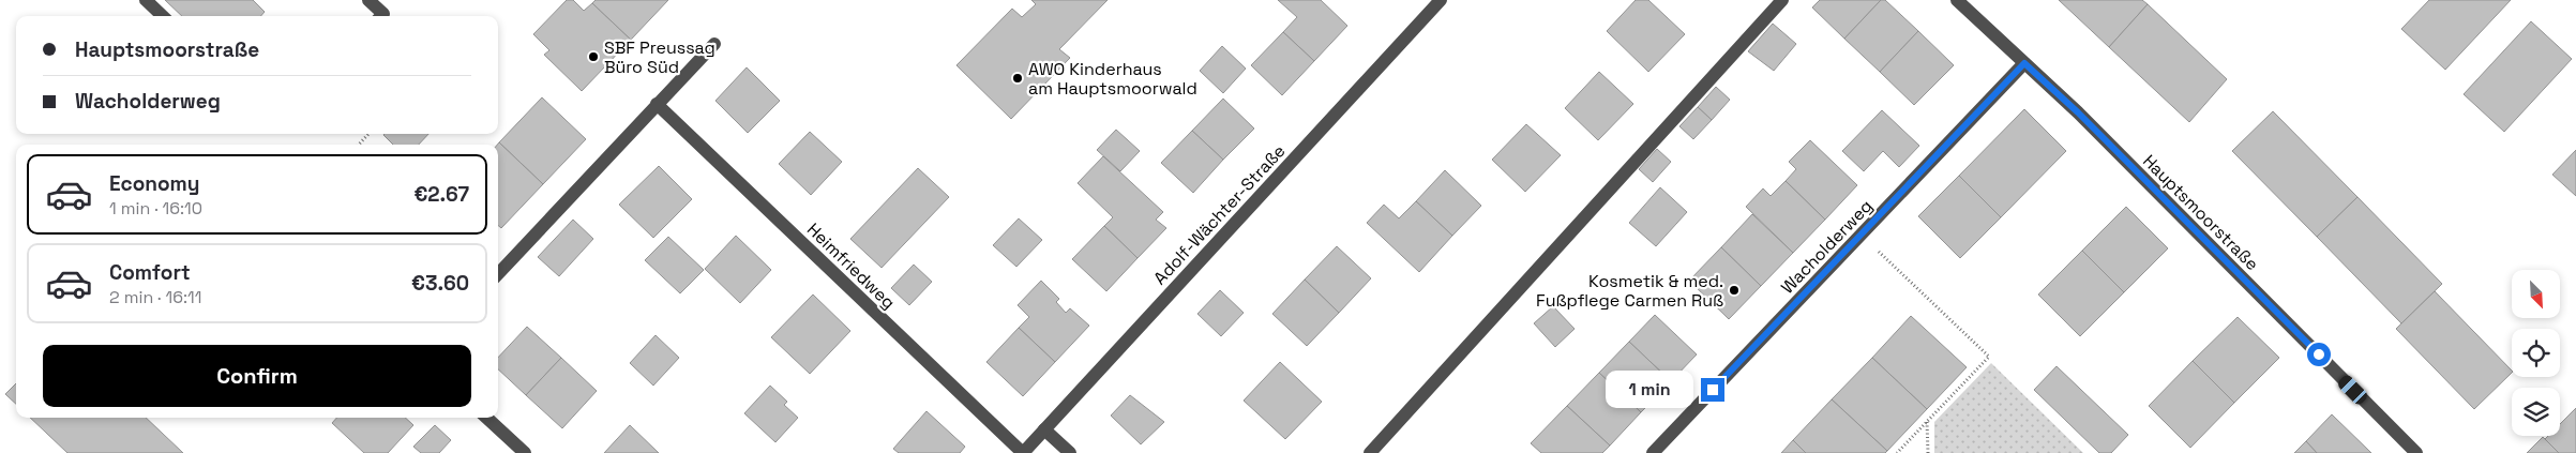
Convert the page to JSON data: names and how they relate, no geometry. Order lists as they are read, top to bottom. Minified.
{"streets":{"street":["Hauptsmoorstraße","Adolf-Wächter-Straße","Wacholderweg","Heimfriedweg"]},"crossings":[["Hauptsmoorstraße","Wacholderweg"],["Adolf-Wächter-Straße","Heimfriedweg"]],"places":["SBF Preussag Büro Süd","AWO Kinderhaus am Hauptsmoorwald","Kosmetik & med. Fußpflege Carmen Ruß"],"north":"bottom right","page":{"banner":["Hauptsmoorstraße","Wacholderweg"],"list":[{"name":"Economy","note":"1 min · 16:10","value":"€2.67"},{"name":"Comfort","note":"2 min · 16:11","value":"€3.60"}],"buttons":"Confirm","bubble":"1 min"}}
